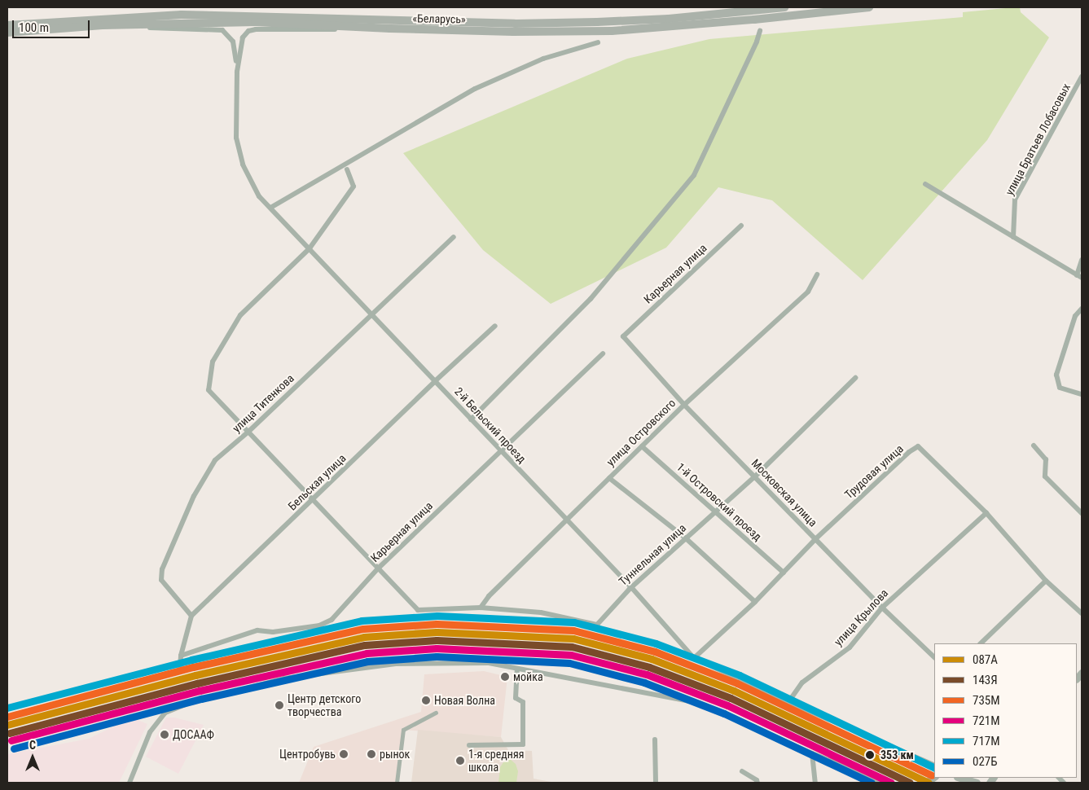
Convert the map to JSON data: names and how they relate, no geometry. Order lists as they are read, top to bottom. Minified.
{"streets":{"highway":["«Беларусь»"],"street":["улица Братьев Лобасовых","Карьерная улица","улица Титенкова","2-й Бельский проезд","улица Островского","Трудовая улица","Бельская улица","Московская улица","1-й Островский проезд","Туннельная улица","улица Крылова"]},"crossings":[["Карьерная улица","2-й Бельский проезд"],["Карьерная улица","Московская улица"],["Карьерная улица","Туннельная улица"],["улица Титенкова","2-й Бельский проезд"],["улица Титенкова","Бельская улица"],["2-й Бельский проезд","улица Островского"],["2-й Бельский проезд","Трудовая улица"],["2-й Бельский проезд","Бельская улица"],["2-й Бельский проезд","Туннельная улица"],["улица Островского","Московская улица"],["улица Островского","1-й Островский проезд"],["улица Островского","Туннельная улица"],["Трудовая улица","Московская улица"],["Трудовая улица","1-й Островский проезд"],["Трудовая улица","улица Крылова"],["Московская улица","Туннельная улица"],["Московская улица","улица Крылова"],["1-й Островский проезд","Туннельная улица"]],"places":["мойка","Новая Волна","Центр детского творчества","ДОСААФ","Центробувь","рынок","353 км","1-я средняя школа"],"lines":["transit line 717М","transit line 735М","transit line 087А","transit line 143Я","transit line 721М","transit line 027Б"],"legend":["087А","143Я","735М","721М","717М","027Б"],"scale_bar":"100 m","north":"top"}
